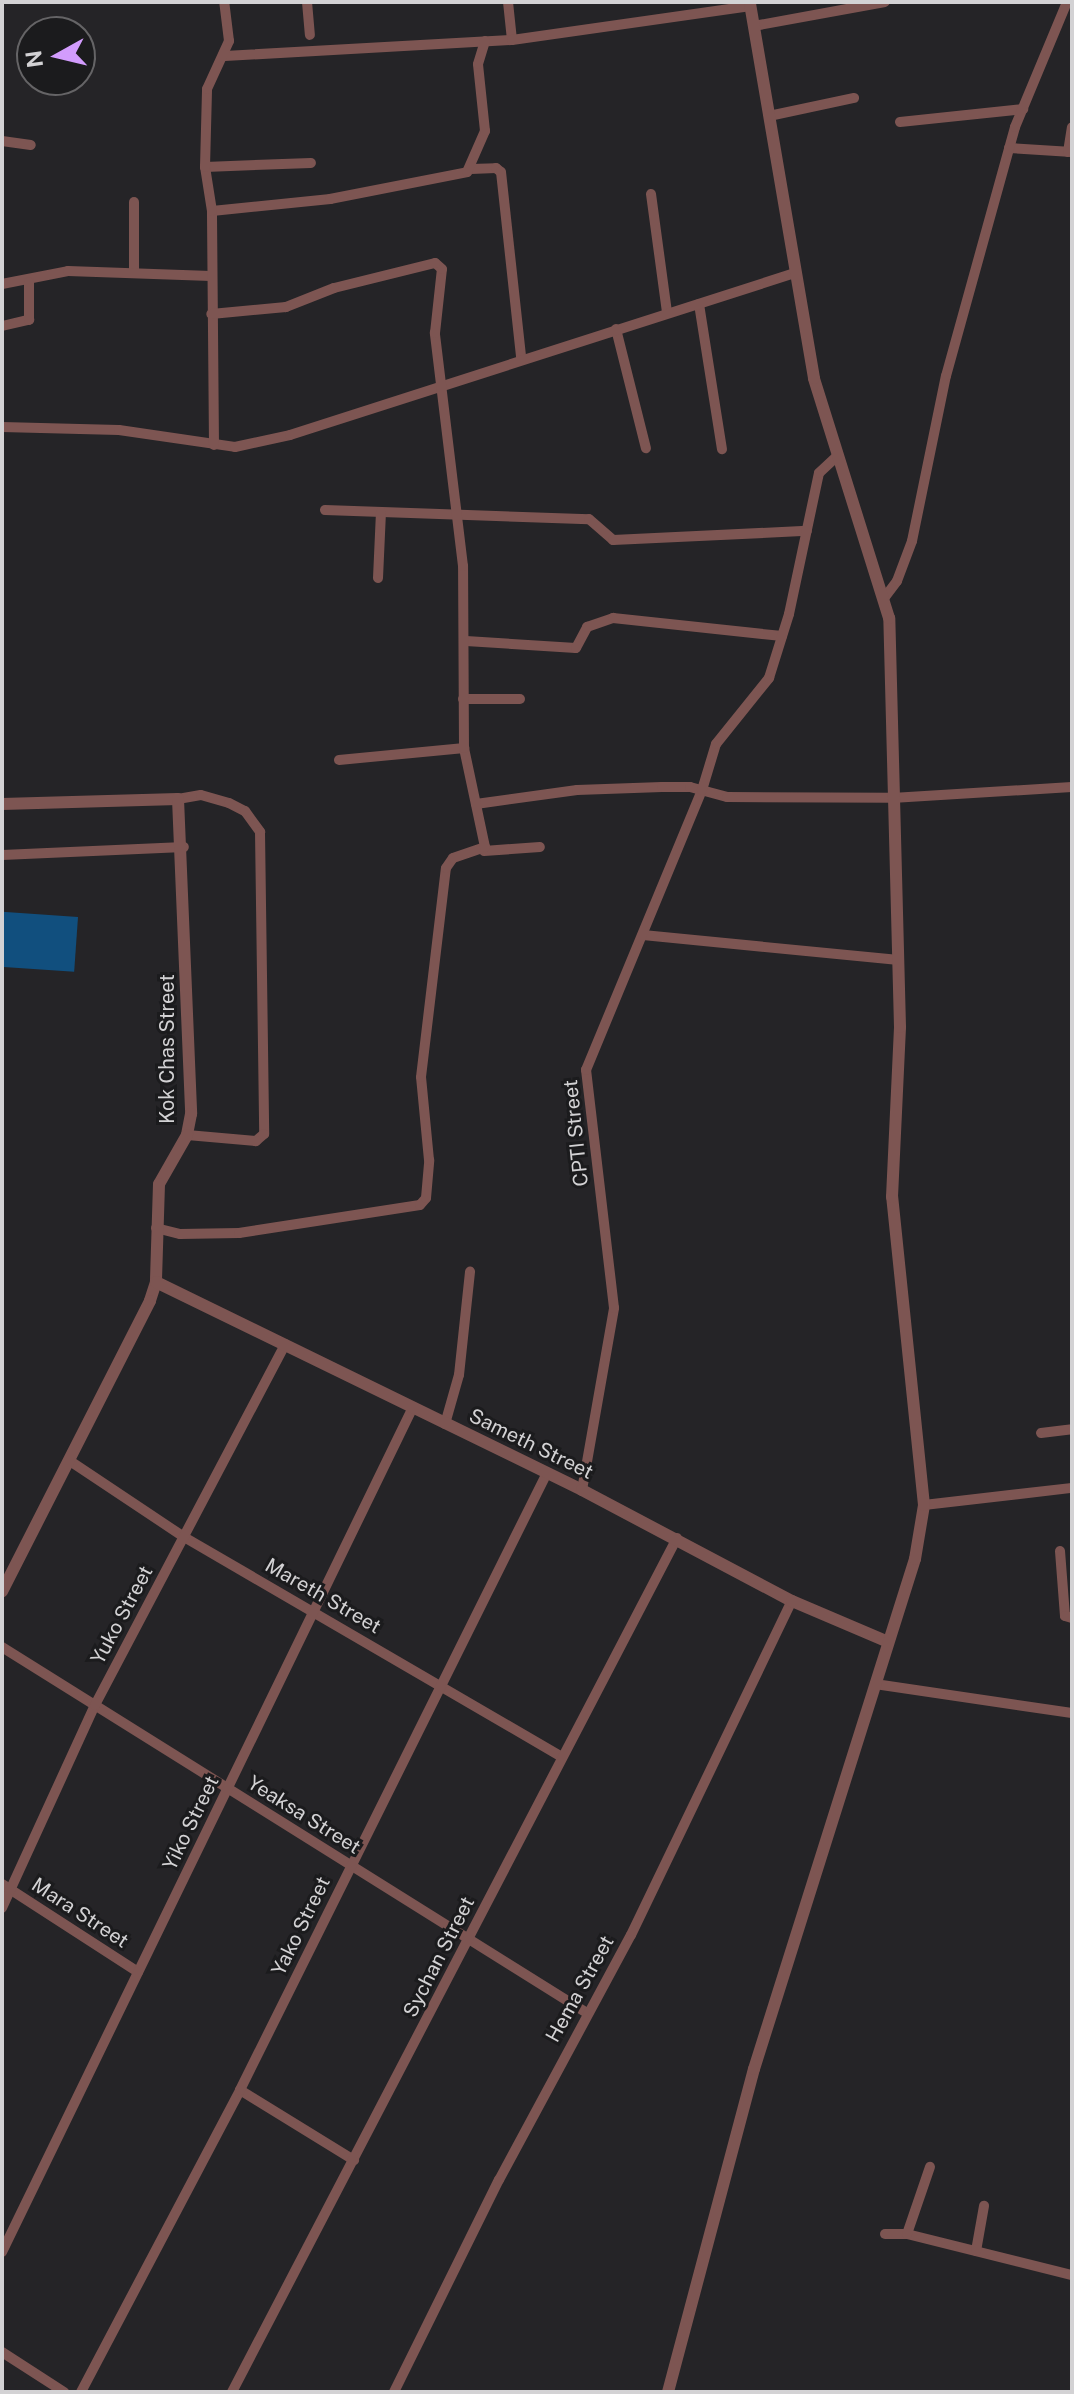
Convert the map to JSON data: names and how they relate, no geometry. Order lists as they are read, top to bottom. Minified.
{"streets":{"street":["Kok Chas Street","CPTI Street","Sameth Street","Mareth Street","Yuko Street","Yeaksa Street","Yiko Street","Mara Street","Yako Street","Sychan Street","Hema Street"]},"crossings":[["Kok Chas Street","Sameth Street"],["Kok Chas Street","Mareth Street"],["CPTI Street","Sameth Street"],["Sameth Street","Yuko Street"],["Sameth Street","Yiko Street"],["Sameth Street","Yako Street"],["Sameth Street","Sychan Street"],["Sameth Street","Hema Street"],["Mareth Street","Yuko Street"],["Mareth Street","Yiko Street"],["Mareth Street","Yako Street"],["Mareth Street","Sychan Street"],["Yuko Street","Yeaksa Street"],["Yuko Street","Mara Street"],["Yeaksa Street","Yiko Street"],["Yeaksa Street","Yako Street"],["Yeaksa Street","Sychan Street"],["Yeaksa Street","Hema Street"],["Yiko Street","Mara Street"]],"north":"left"}
